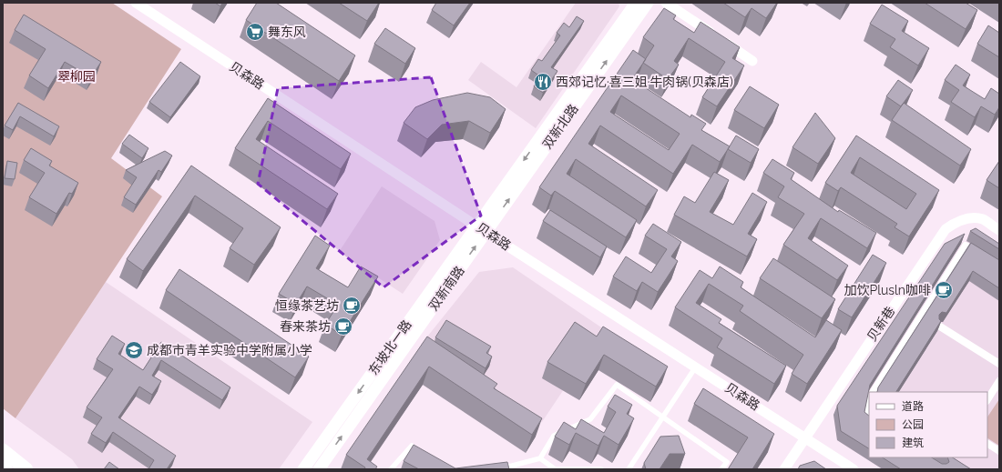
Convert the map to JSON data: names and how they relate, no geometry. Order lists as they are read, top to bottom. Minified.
{"streets":{"street":["贝森路","双新北路","双新南路","贝新巷","东坡北一路"]},"crossings":[["贝森路","双新北路"],["贝森路","双新南路"],["贝森路","贝新巷"],["贝森路","东坡北一路"],["双新北路","双新南路"],["双新北路","东坡北一路"],["双新南路","东坡北一路"]],"one_way":["双新南路","东坡北一路"],"parks":["翠柳园"],"places":{"supermarket":["舞东风"],"restaurant":["西郊记忆·喜三姐·牛肉锅(贝森店)"],"cafe":["加饮Plusln咖啡","恒缘茶艺坊","春来茶坊"],"school or university":["成都市青羊实验中学附属小学"]},"legend":["道路","公园","建筑"]}
